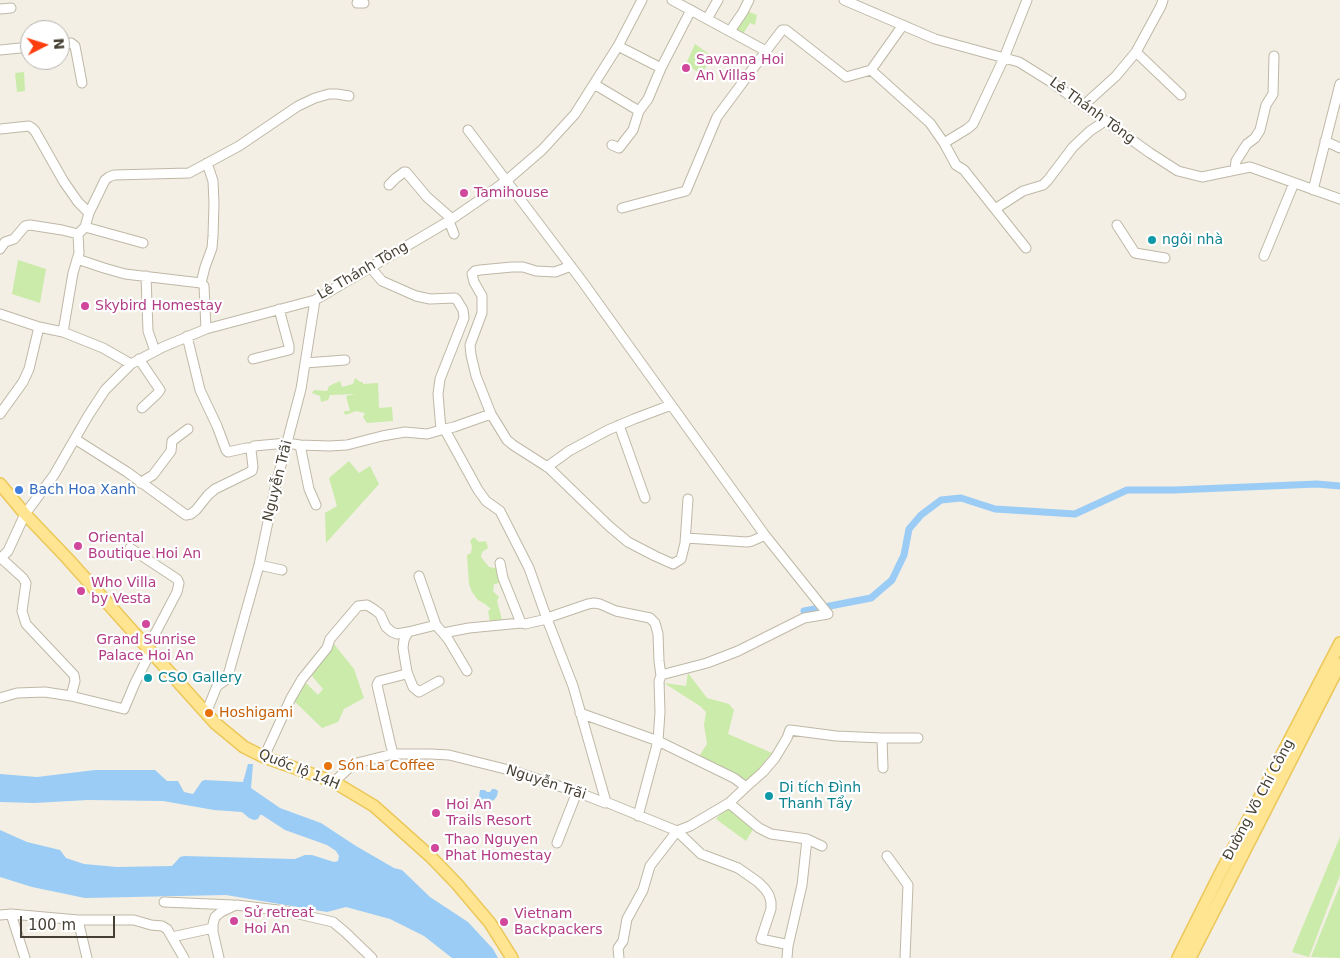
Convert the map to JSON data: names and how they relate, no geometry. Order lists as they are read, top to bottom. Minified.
{"streets":{"main road":["Quốc lộ 14H","Đường Võ Chí Công"],"street":["Lê Thánh Tông","Nguyễn Trãi"]},"crossings":[["Lê Thánh Tông","Nguyễn Trãi"],["Lê Thánh Tông","Quốc lộ 14H"],["Nguyễn Trãi","Quốc lộ 14H"]],"places":["Savanna Hoi An Villas","Tamihouse","ngôi nhà","Skybird Homestay","Bach Hoa Xanh","Oriental Boutique Hoi An","Who Villa by Vesta","Grand Sunrise Palace Hoi An","CSO Gallery","Hoshigami","Són La Coffee","Di tích Đình Thanh Tẩy","Hoi An Trails Resort","Thao Nguyen Phat Homestay","Sử retreat Hoi An","Vietnam Backpackers"],"scale_bar":"100 m","north":"right"}
